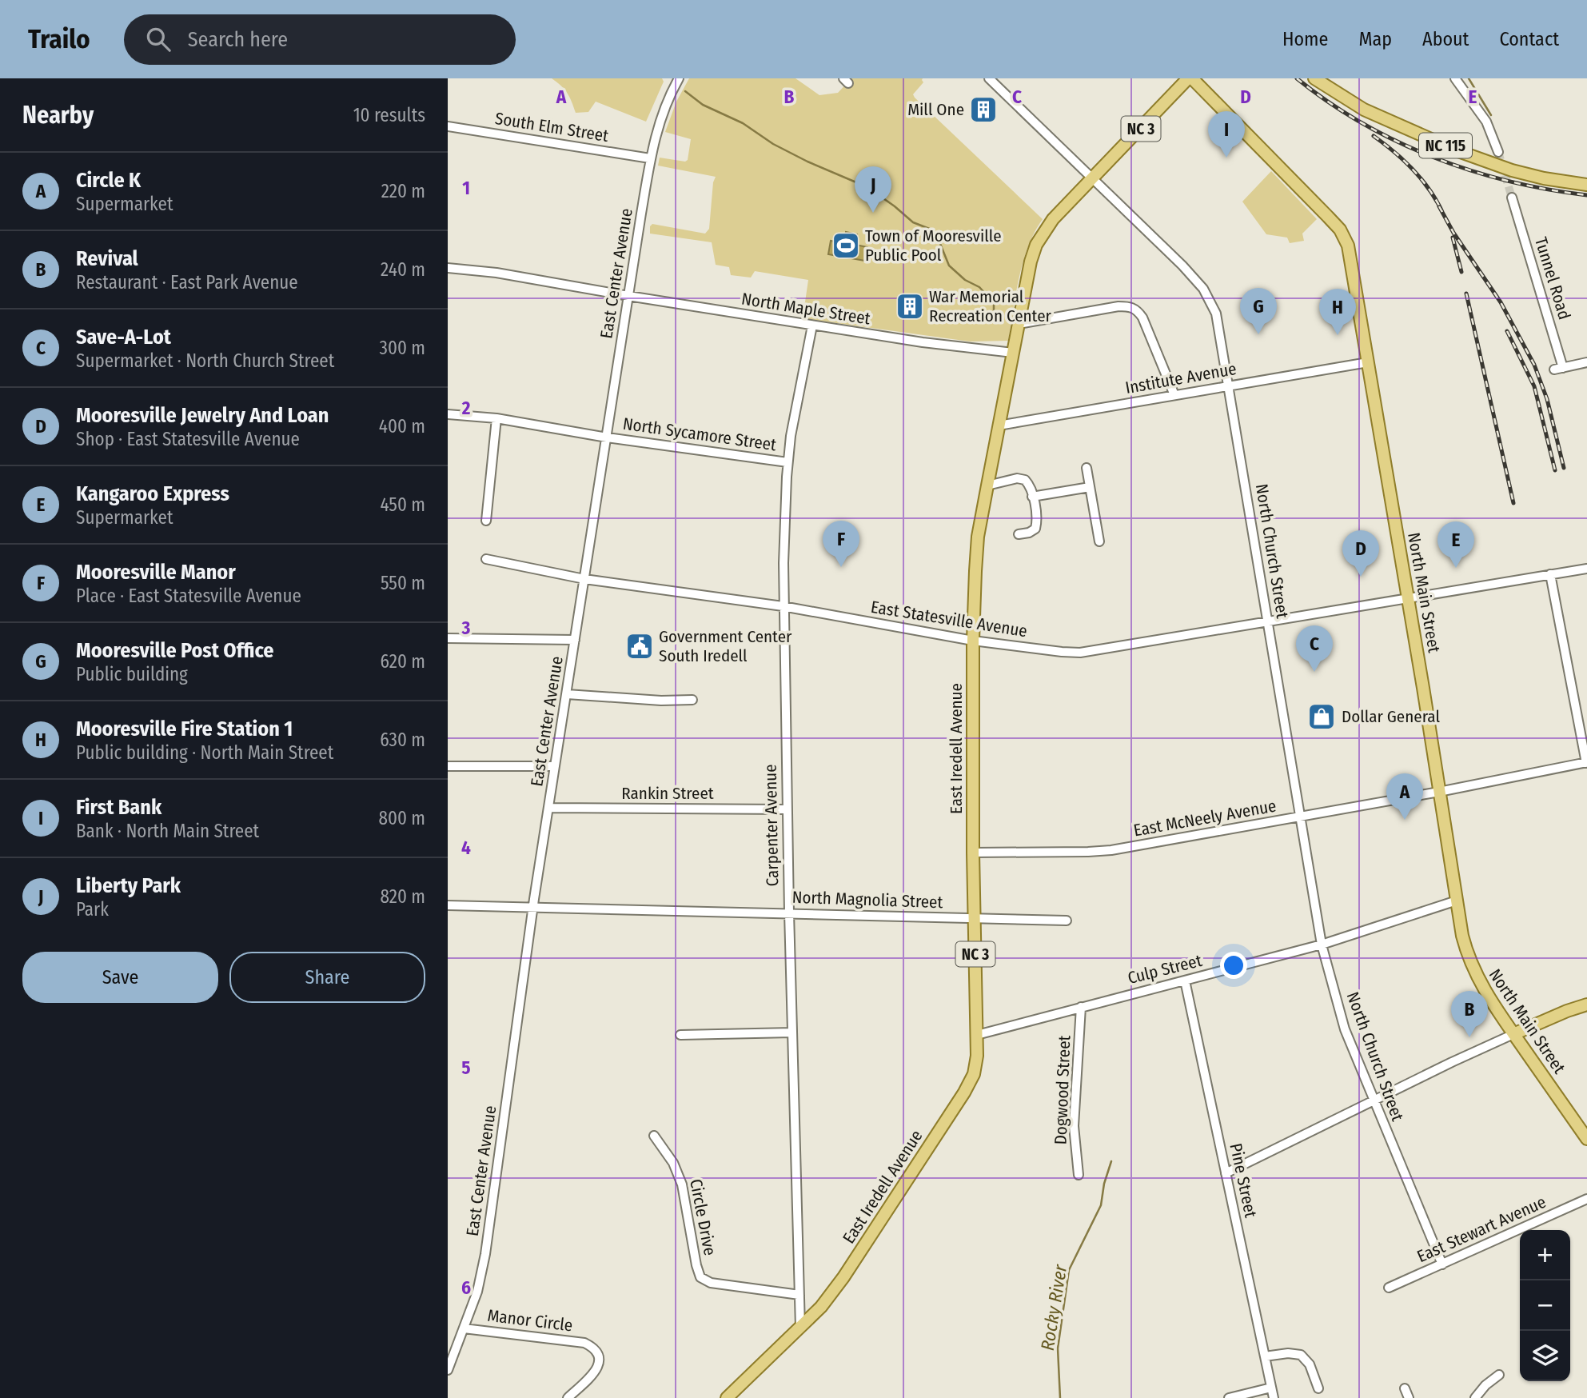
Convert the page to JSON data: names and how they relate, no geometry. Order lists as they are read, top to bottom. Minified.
{"streets":{"main road":["NC 3","NC 115","North Main Street","East Iredell Avenue"],"street":["South Elm Street","East Center Avenue","Tunnel Road","North Maple Street","Institute Avenue","North Sycamore Street","North Church Street","East Statesville Avenue","Rankin Street","East McNeely Avenue","Carpenter Avenue","North Magnolia Street","Culp Street","Dogwood Street","Pine Street","Circle Drive","East Stewart Avenue","Manor Circle"]},"crossings":[["South Elm Street","East Center Avenue"],["East Center Avenue","North Maple Street"],["East Center Avenue","North Sycamore Street"],["East Center Avenue","East Statesville Avenue"],["East Center Avenue","Rankin Street"],["East Center Avenue","North Magnolia Street"],["East Center Avenue","Manor Circle"],["North Maple Street","East Iredell Avenue"],["North Maple Street","Carpenter Avenue"],["Institute Avenue","North Church Street"],["Institute Avenue","North Main Street"],["Institute Avenue","East Iredell Avenue"],["North Sycamore Street","Carpenter Avenue"],["North Church Street","East Statesville Avenue"],["North Church Street","East Iredell Avenue"],["North Church Street","East McNeely Avenue"],["North Church Street","Culp Street"],["North Church Street","East Stewart Avenue"],["North Main Street","East Statesville Avenue"],["North Main Street","East Iredell Avenue"],["North Main Street","East McNeely Avenue"],["North Main Street","Culp Street"],["East Statesville Avenue","East Iredell Avenue"],["East Statesville Avenue","Carpenter Avenue"],["East Iredell Avenue","East McNeely Avenue"],["East Iredell Avenue","Carpenter Avenue"],["East Iredell Avenue","North Magnolia Street"],["East Iredell Avenue","Culp Street"],["Rankin Street","Carpenter Avenue"],["Carpenter Avenue","North Magnolia Street"],["Carpenter Avenue","Circle Drive"],["Culp Street","Dogwood Street"],["Culp Street","Pine Street"]],"water":["Rocky River"],"places":{"building":["Mill One","War Memorial Recreation Center"],"sports":["Town of Mooresville Public Pool"],"public building":["Government Center South Iredell"],"shop":["Dollar General"]},"page":{"header":"Trailo","search":"Search here","nav":["Home","Map","About","Contact"],"heading":["Nearby","10 results"],"pins":["I","J","G","H","F","E","D","C","A","B"],"list":[{"mark":"A","name":"Circle K","note":"Supermarket","value":"220 m"},{"mark":"B","name":"Revival","note":"Restaurant · East Park Avenue","value":"240 m"},{"mark":"C","name":"Save-A-Lot","note":"Supermarket · North Church Street","value":"300 m"},{"mark":"D","name":"Mooresville Jewelry And Loan","note":"Shop · East Statesville Avenue","value":"400 m"},{"mark":"E","name":"Kangaroo Express","note":"Supermarket","value":"450 m"},{"mark":"F","name":"Mooresville Manor","note":"Place · East Statesville Avenue","value":"550 m"},{"mark":"G","name":"Mooresville Post Office","note":"Public building","value":"620 m"},{"mark":"H","name":"Mooresville Fire Station 1","note":"Public building · North Main Street","value":"630 m"},{"mark":"I","name":"First Bank","note":"Bank · North Main Street","value":"800 m"},{"mark":"J","name":"Liberty Park","note":"Park","value":"820 m"}],"buttons":["Save","Share"],"map_buttons":["+","−"]},"grid":{"columns":["A","B","C","D","E"],"rows":["1","2","3","4","5","6"]}}
